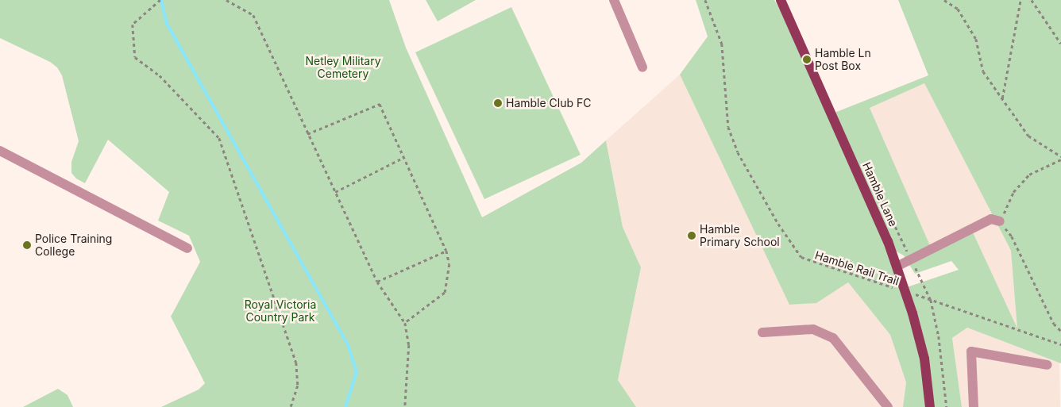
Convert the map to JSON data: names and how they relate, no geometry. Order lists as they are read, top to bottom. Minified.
{"streets":{"main road":["Hamble Lane"],"path":["Hamble Rail Trail"]},"crossings":[["Hamble Lane","Hamble Rail Trail"]],"parks":["Netley Military Cemetery","Royal Victoria Country Park"],"places":["Hamble Ln Post Box","Hamble Club FC","Hamble Primary School","Police Training College"]}
